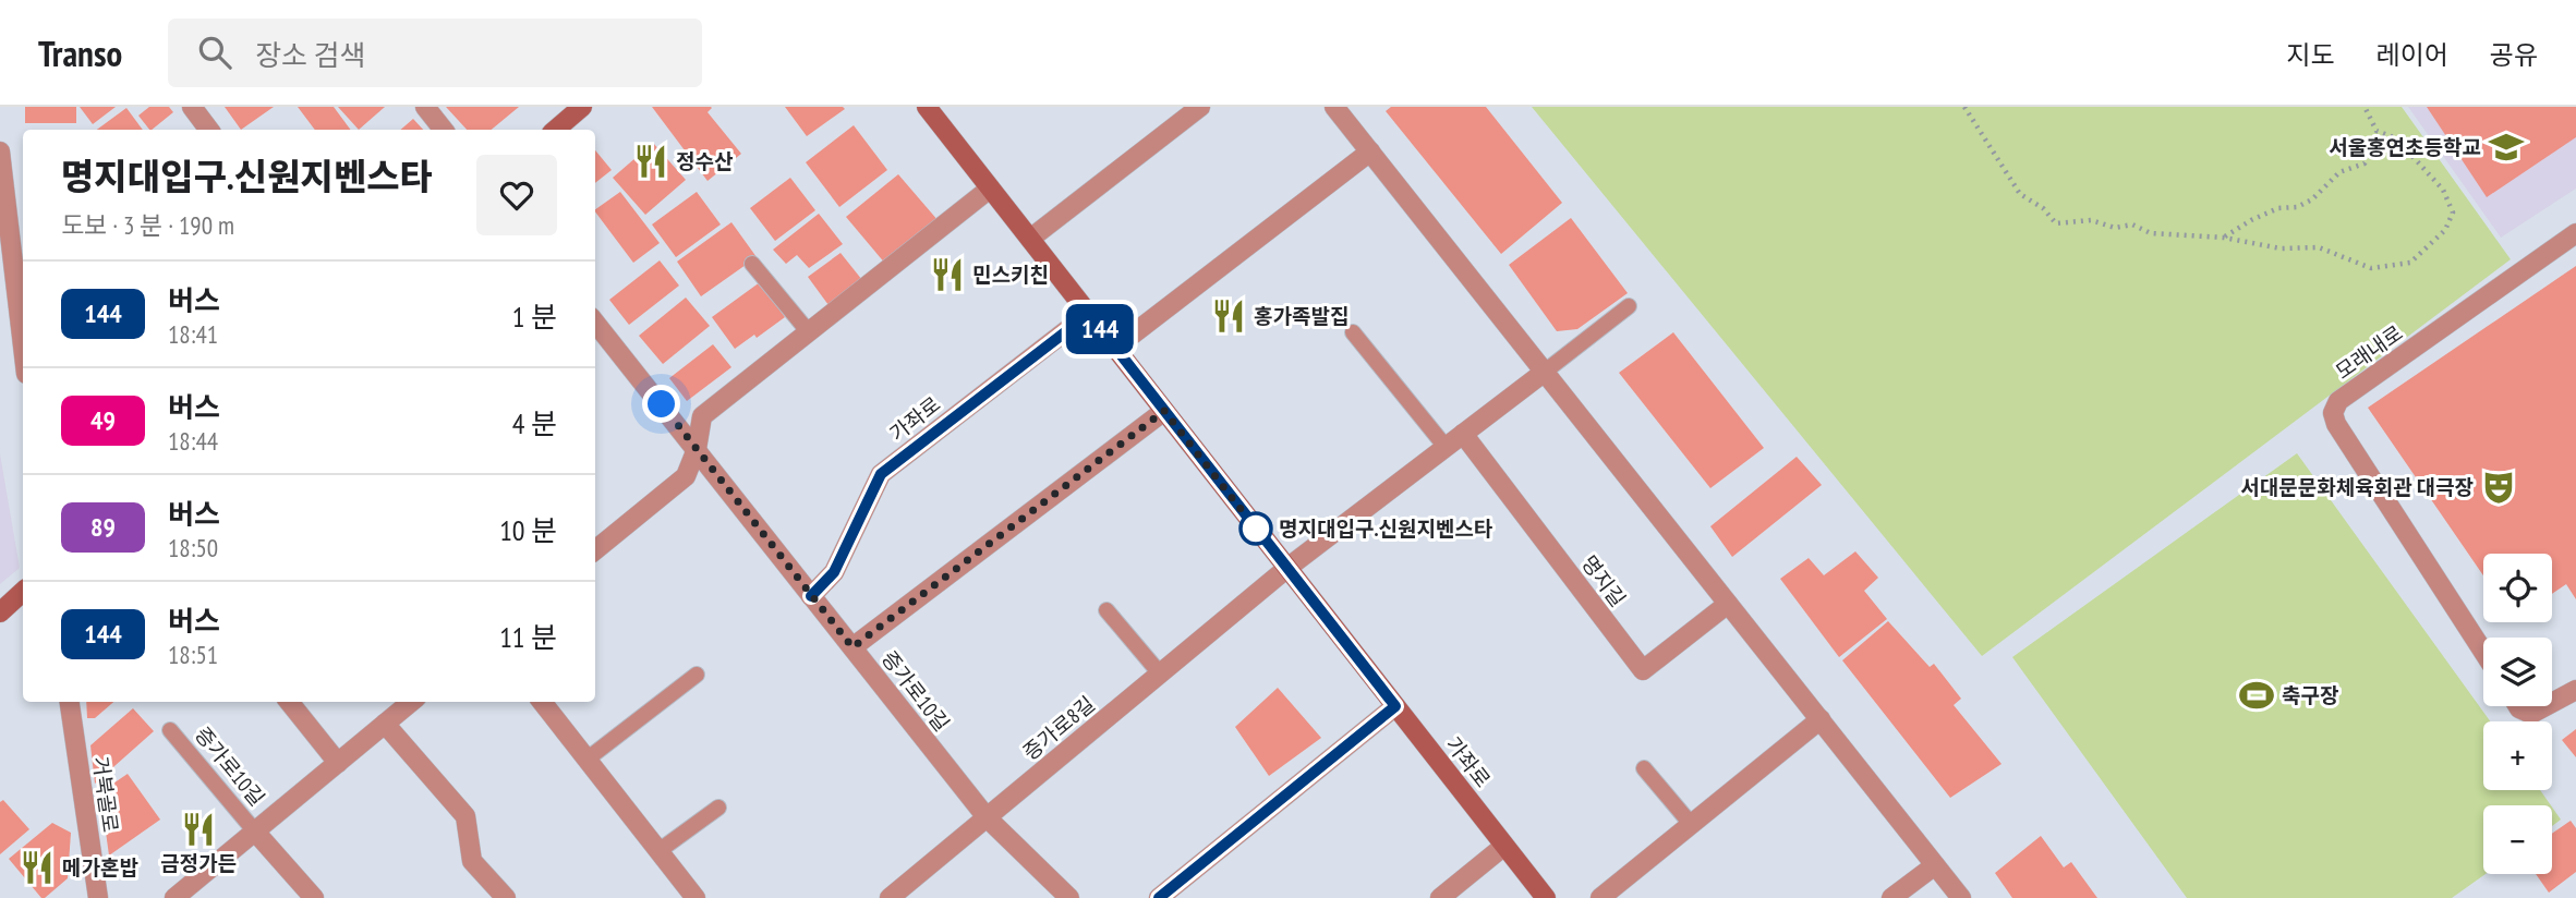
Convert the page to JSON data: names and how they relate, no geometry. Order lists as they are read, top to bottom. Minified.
{"streets":{"main road":["가좌로"],"street":["모래내로","명지길","증가로10길","증가로8길","거북골로"]},"crossings":[["가좌로","증가로10길"],["가좌로","증가로8길"],["증가로10길","증가로8길"]],"places":{"school or university":["서울홍연초등학교"],"restaurant":["정수산","민스키친","홍가족발집","금정가든","메가혼밥"],"theatre":["서대문문화체육회관 대극장"],"other":["명지대입구.신원지벤스타"],"sports":["축구장"]},"lines":["bus line 144"],"page":{"header":"Transo","search":"장소 검색","nav":["지도","레이어","공유"],"on_map":"144","heading":["명지대입구.신원지벤스타","도보 · 3 분 · 190 m"],"list":[{"mark":"144","name":"버스","note":"18:41","value":"1 분"},{"mark":"49","name":"버스","note":"18:44","value":"4 분"},{"mark":"89","name":"버스","note":"18:50","value":"10 분"},{"mark":"144","name":"버스","note":"18:51","value":"11 분"}],"map_buttons":["+","−"]}}
